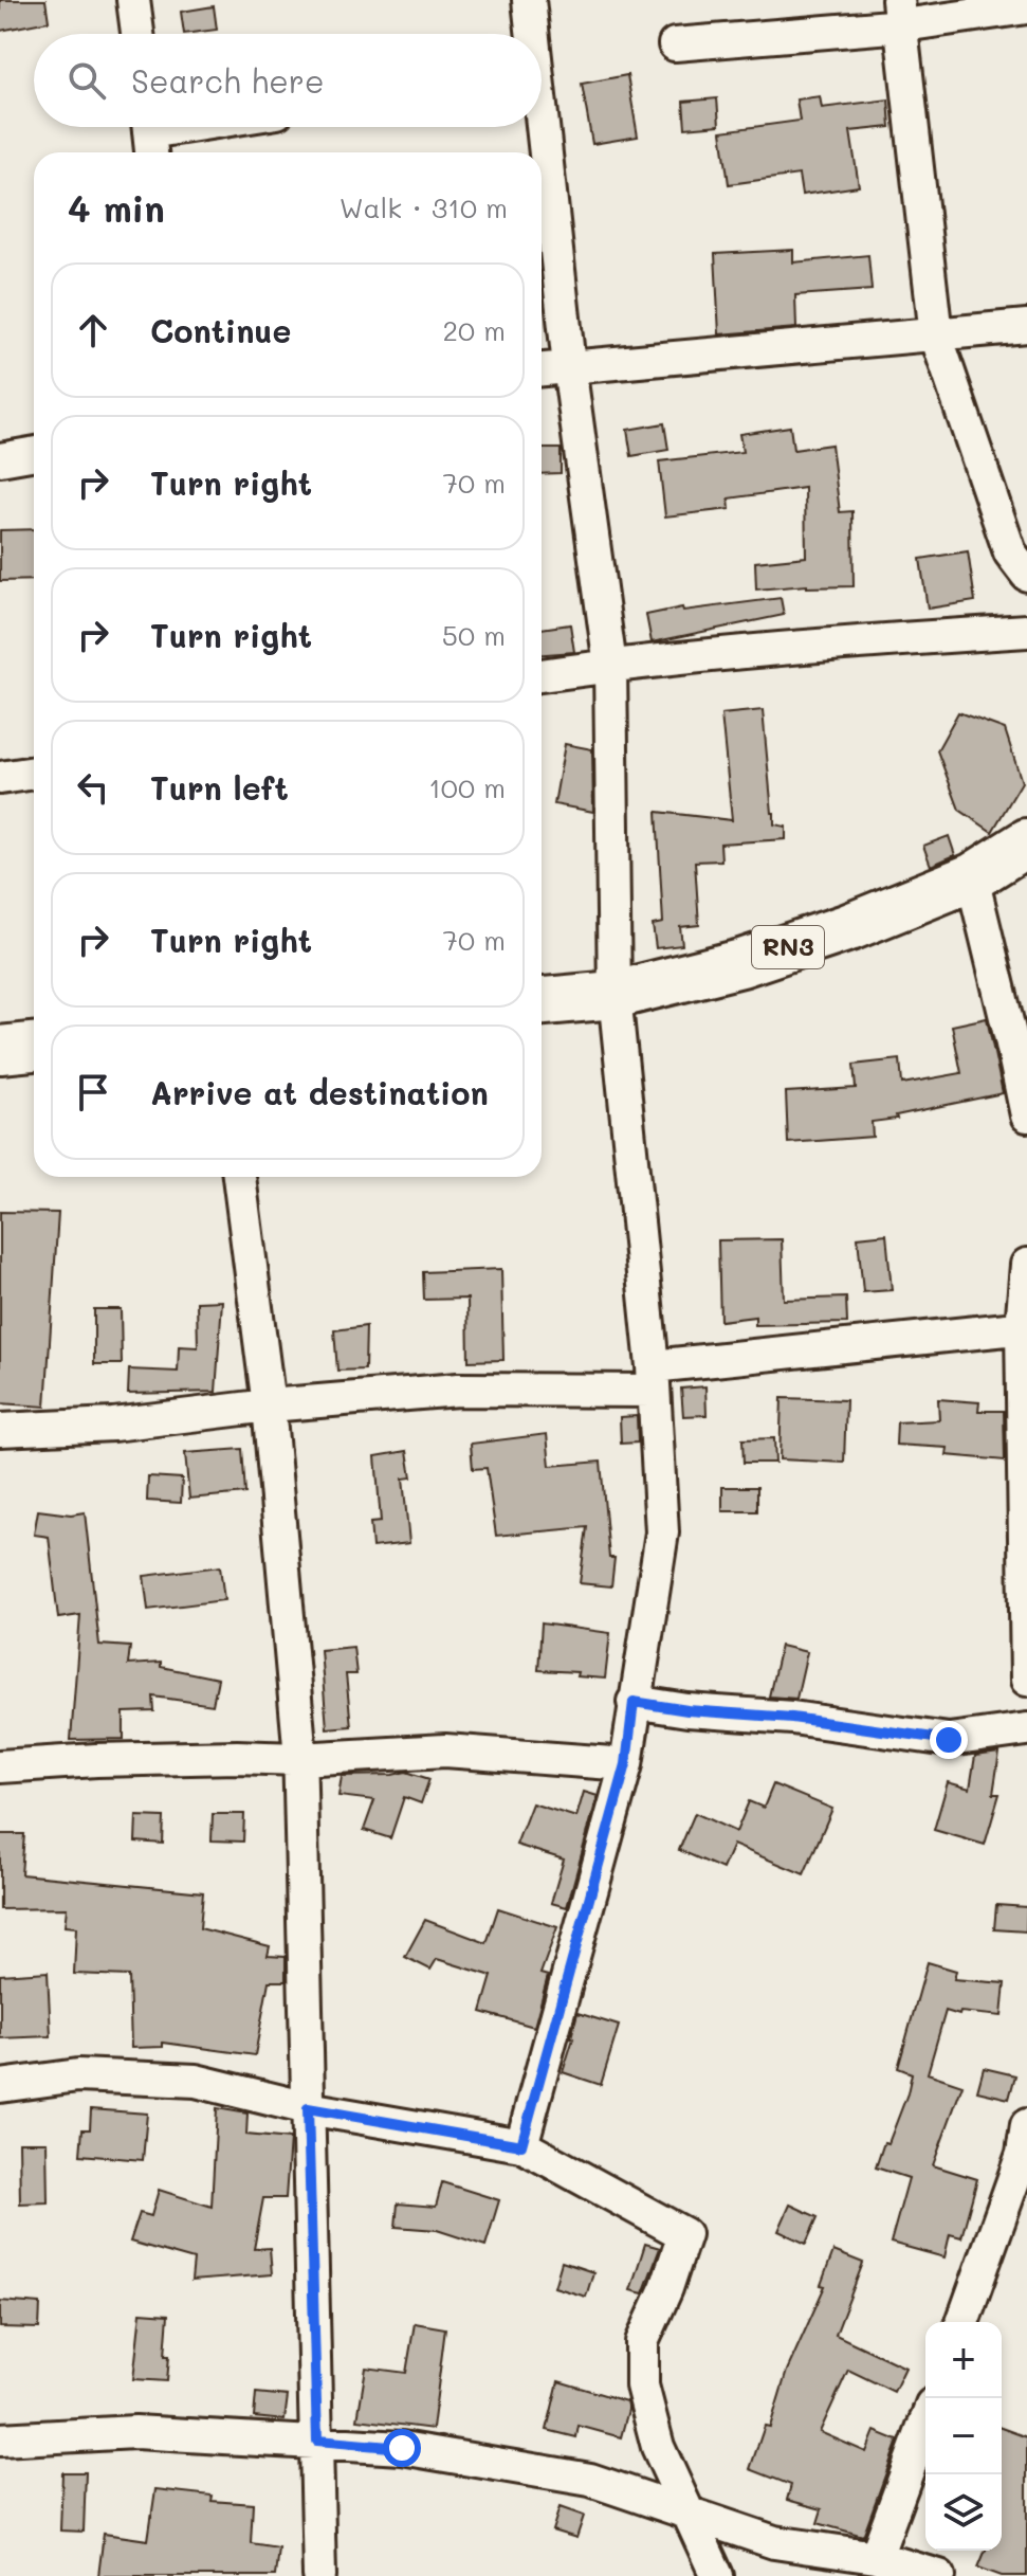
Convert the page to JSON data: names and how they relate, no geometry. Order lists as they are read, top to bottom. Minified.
{"streets":{"highway":["RN3"]},"page":{"search":"Search here","heading":["4 min","Walk · 310 m"],"list":[["Continue","20 m"],["Turn right","70 m"],["Turn right","50 m"],["Turn left","100 m"],["Turn right","70 m"],"Arrive at destination"],"map_buttons":["+","−"]}}
